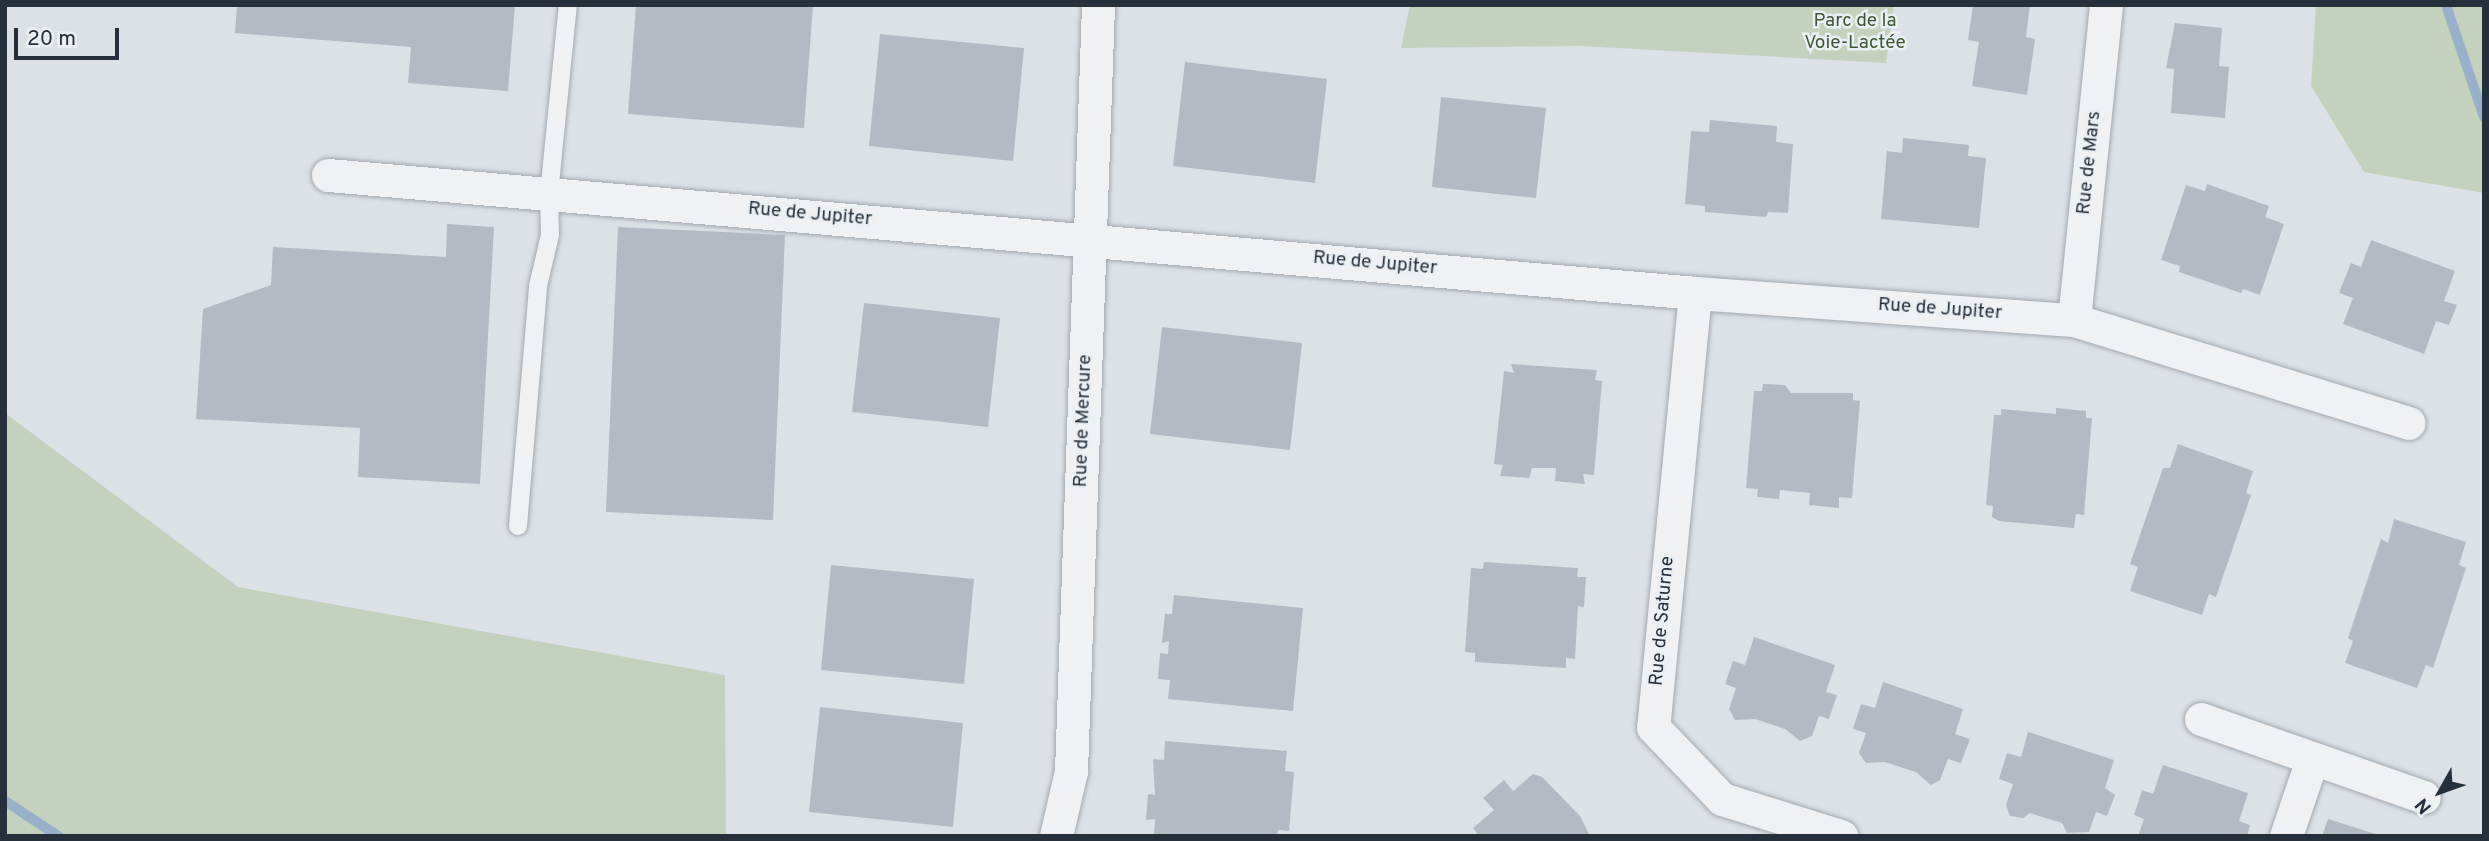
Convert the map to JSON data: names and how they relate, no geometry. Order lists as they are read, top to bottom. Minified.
{"streets":{"street":["Rue de Mars","Rue de Jupiter","Rue de Mercure","Rue de Saturne"]},"crossings":[["Rue de Mars","Rue de Jupiter"],["Rue de Jupiter","Rue de Mercure"],["Rue de Jupiter","Rue de Saturne"]],"parks":["Parc de la Voie-Lactée"],"scale_bar":"20 m","north":"bottom left"}
